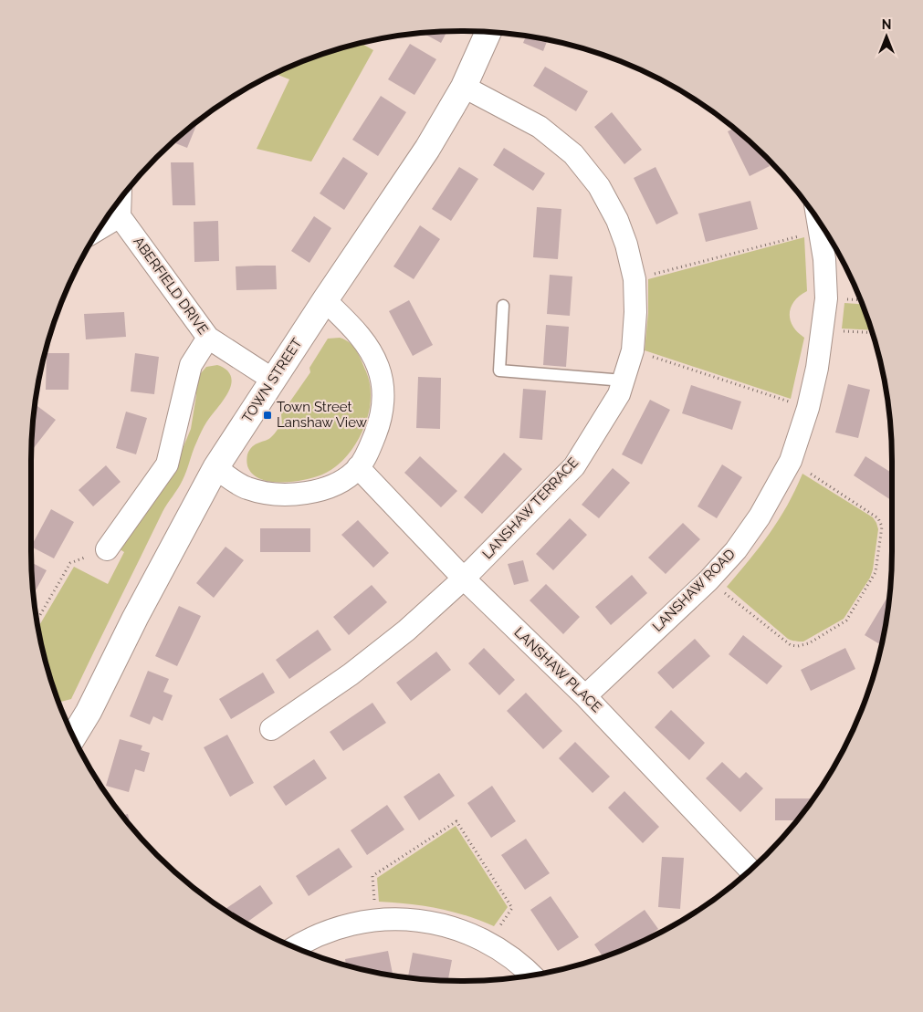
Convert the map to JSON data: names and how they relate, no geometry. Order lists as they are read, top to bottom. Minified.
{"streets":{"street":["ABERFIELD DRIVE","TOWN STREET","LANSHAW TERRACE","LANSHAW ROAD","LANSHAW PLACE"]},"crossings":[["ABERFIELD DRIVE","TOWN STREET"],["TOWN STREET","LANSHAW TERRACE"],["LANSHAW TERRACE","LANSHAW PLACE"],["LANSHAW ROAD","LANSHAW PLACE"]],"places":{"transit":["Town Street Lanshaw View"]},"north":"top"}
